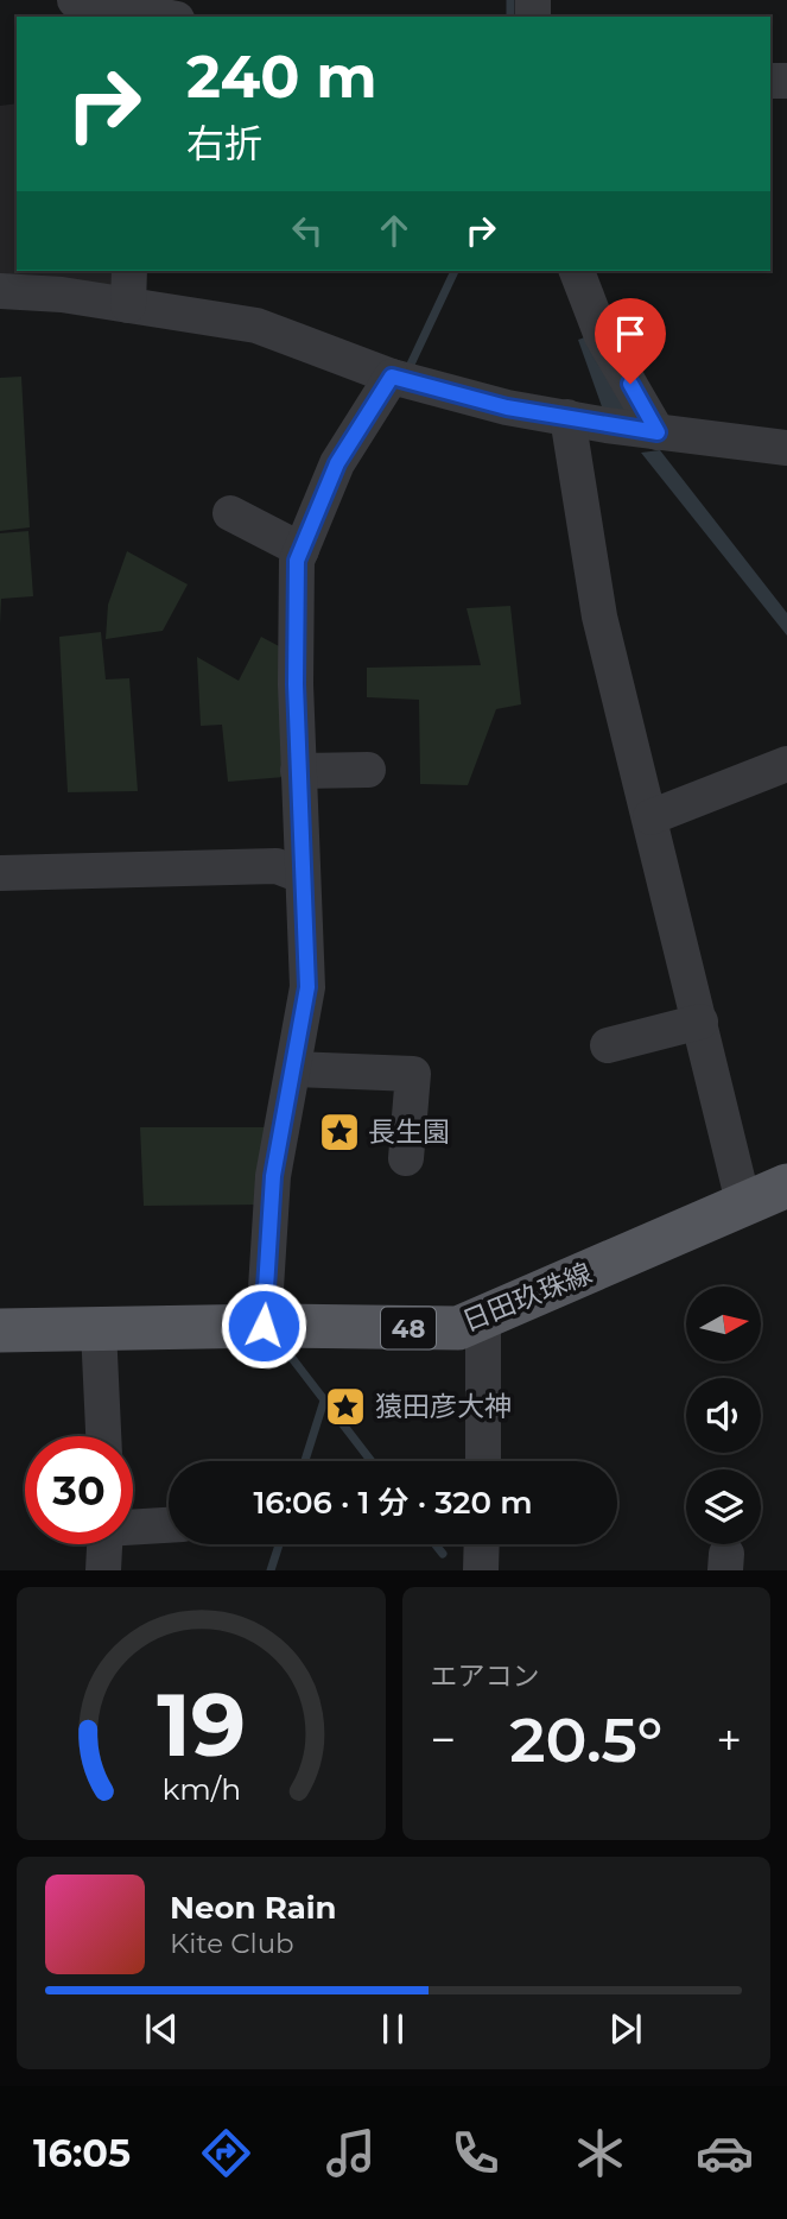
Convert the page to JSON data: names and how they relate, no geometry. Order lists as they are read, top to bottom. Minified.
{"streets":{"main road":["日田玖珠線","48"]},"places":{"place":["長生園","猿田彦大神"]},"north":"right","page":{"turn":["240 m","右折"],"limit":"30","trip":"16:06 · 1 分 · 320 m","tile":"エアコン","heat":["−","20.5°","+"],"song":["Neon Rain","Kite Club"],"tabs":"16:05","gauge":["19","km/h"]}}
